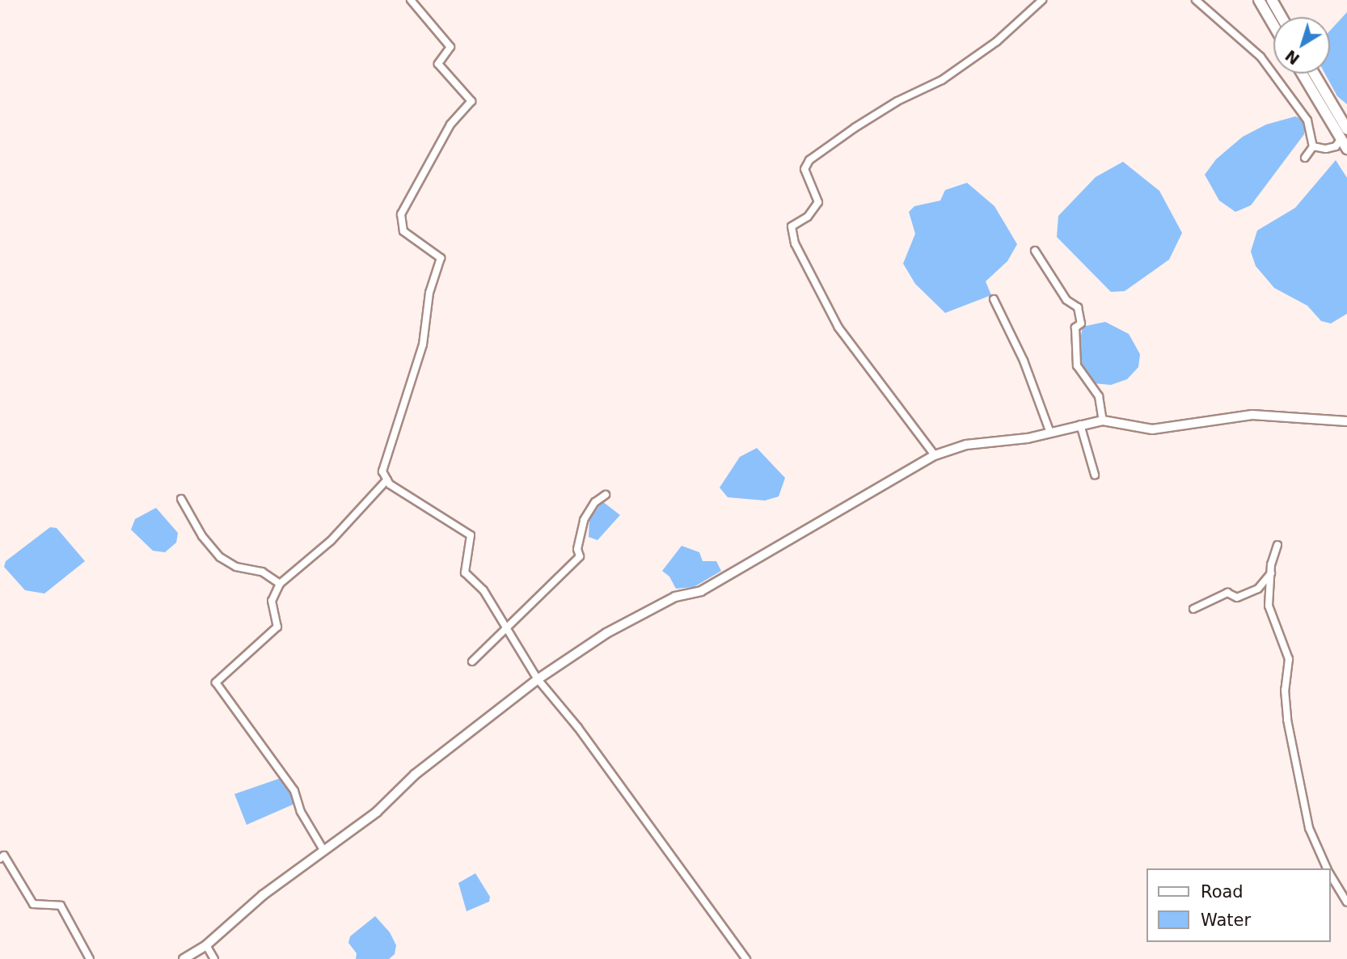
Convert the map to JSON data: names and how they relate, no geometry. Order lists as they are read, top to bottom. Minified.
{"legend":["Road","Water"],"north":"bottom left"}
